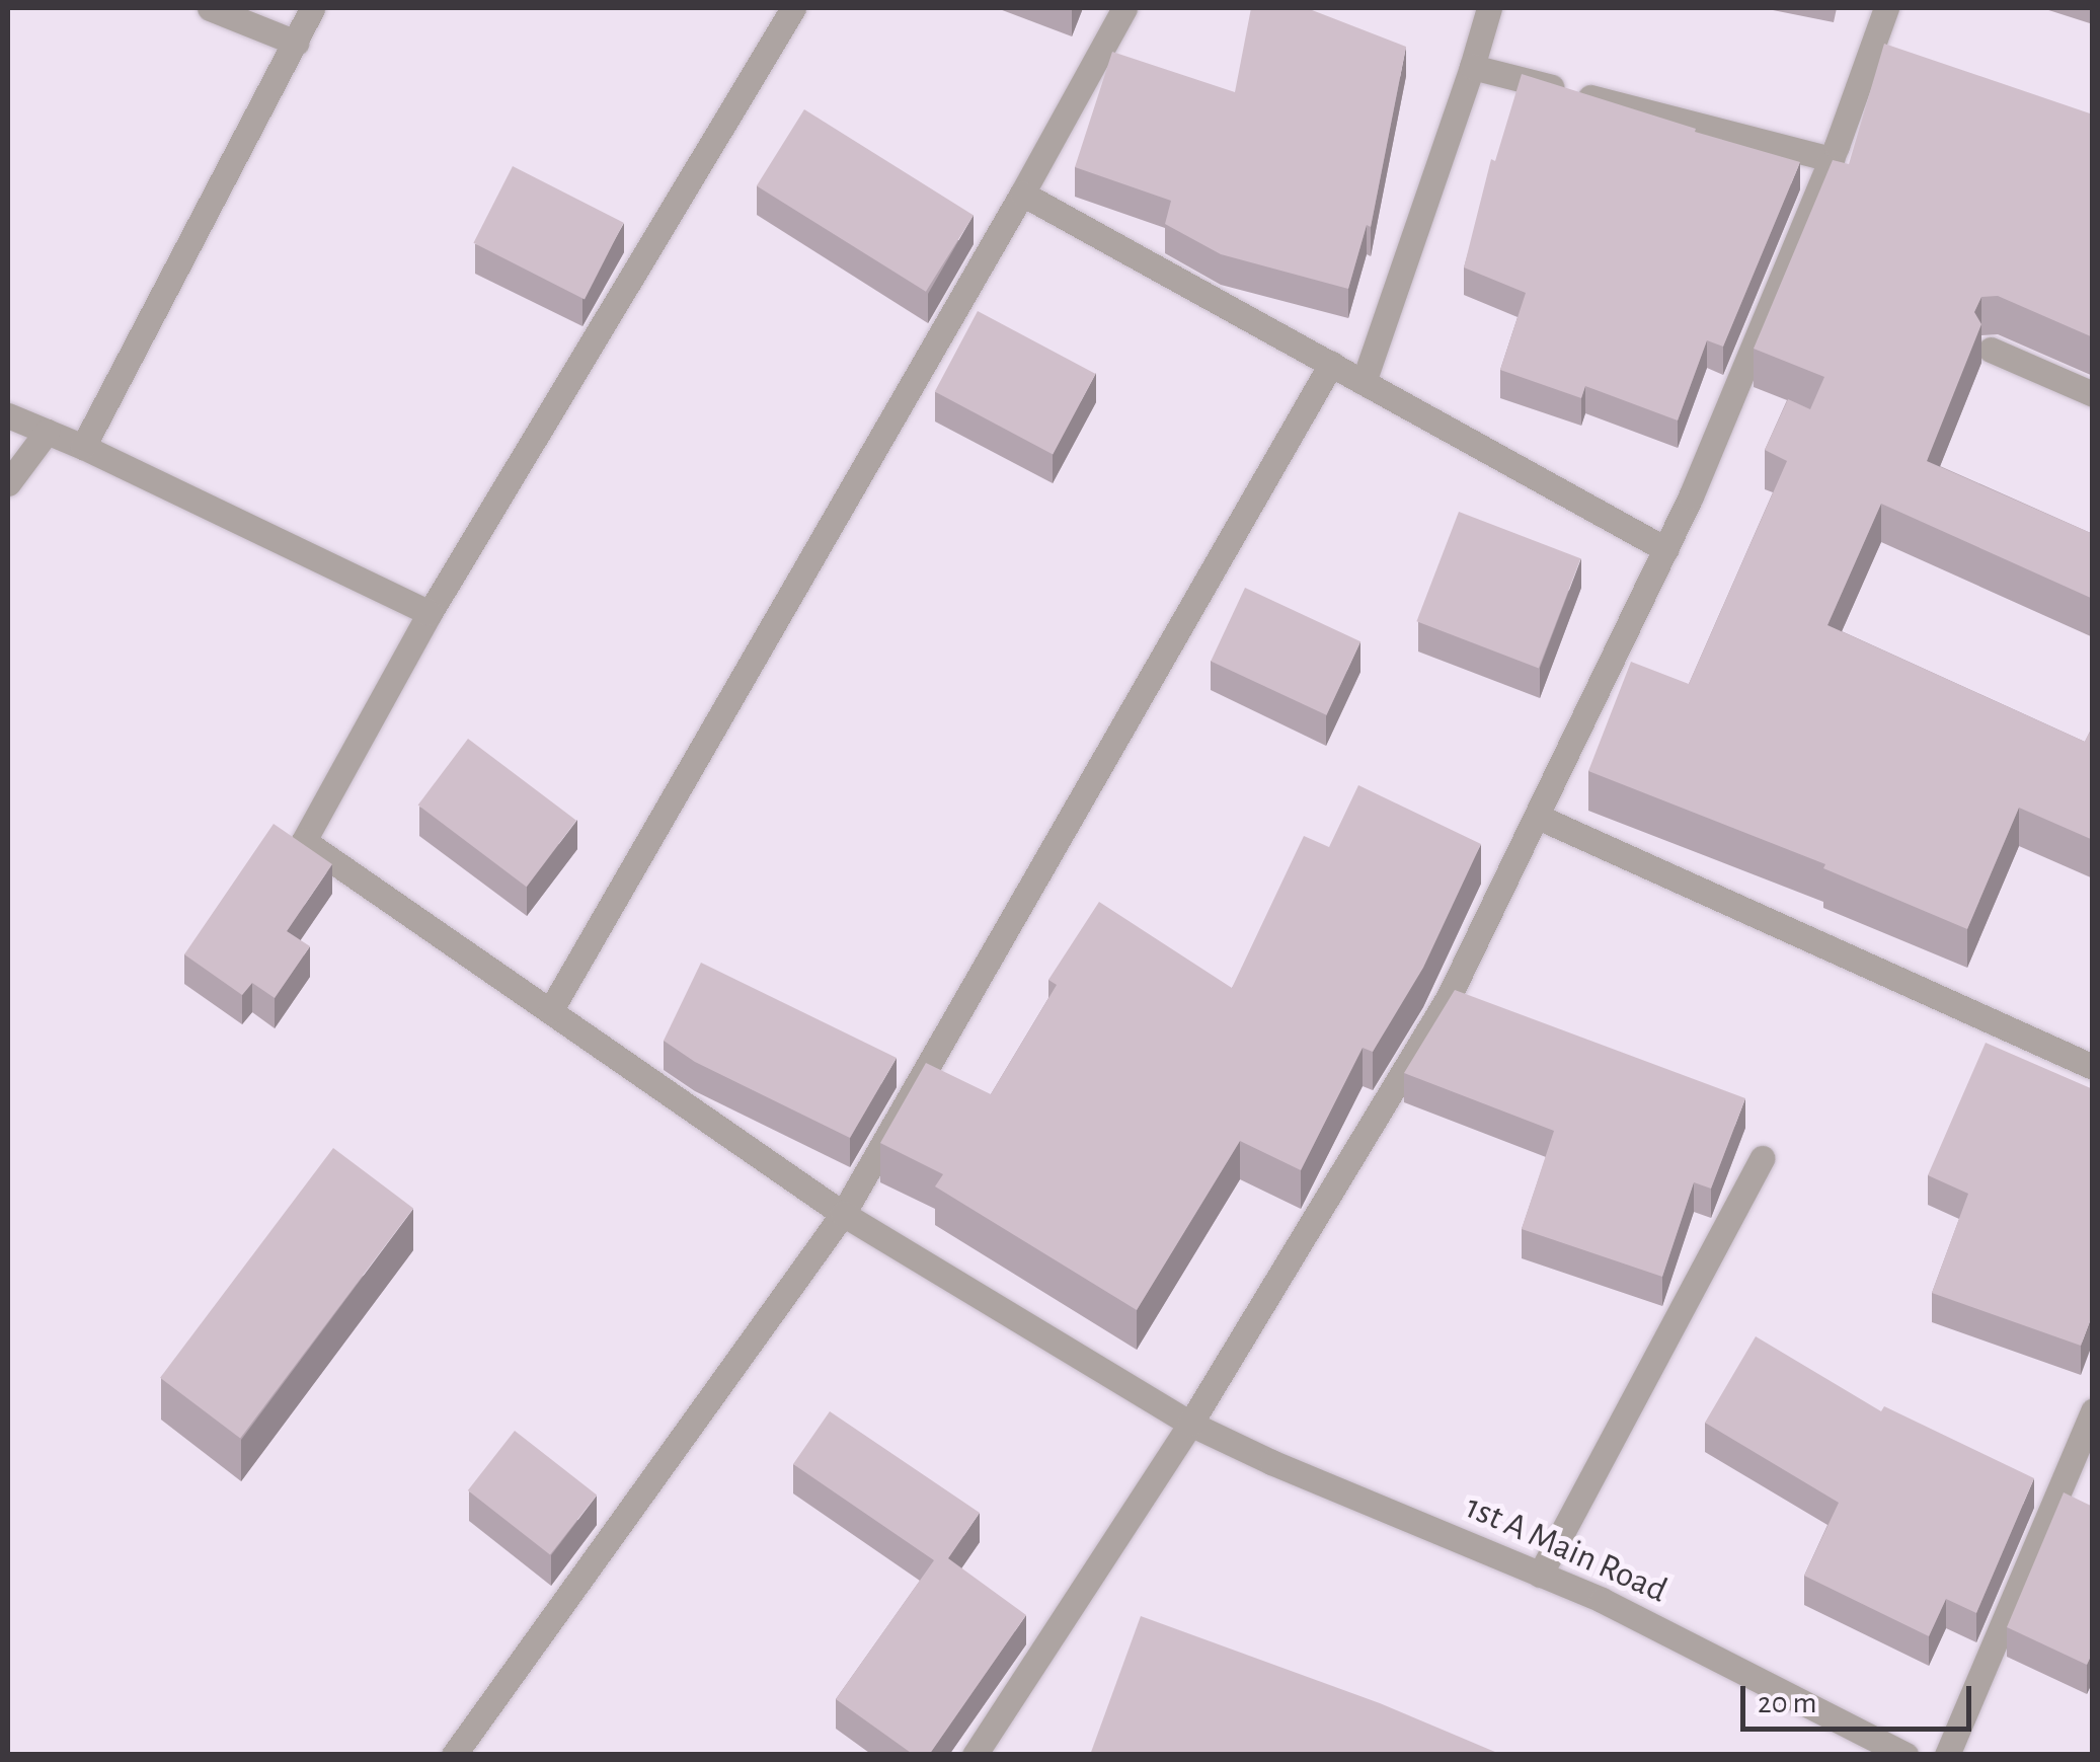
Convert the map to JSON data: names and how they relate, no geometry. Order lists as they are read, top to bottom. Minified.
{"streets":{"street":["1st A Main Road"]},"scale_bar":"20 m"}
